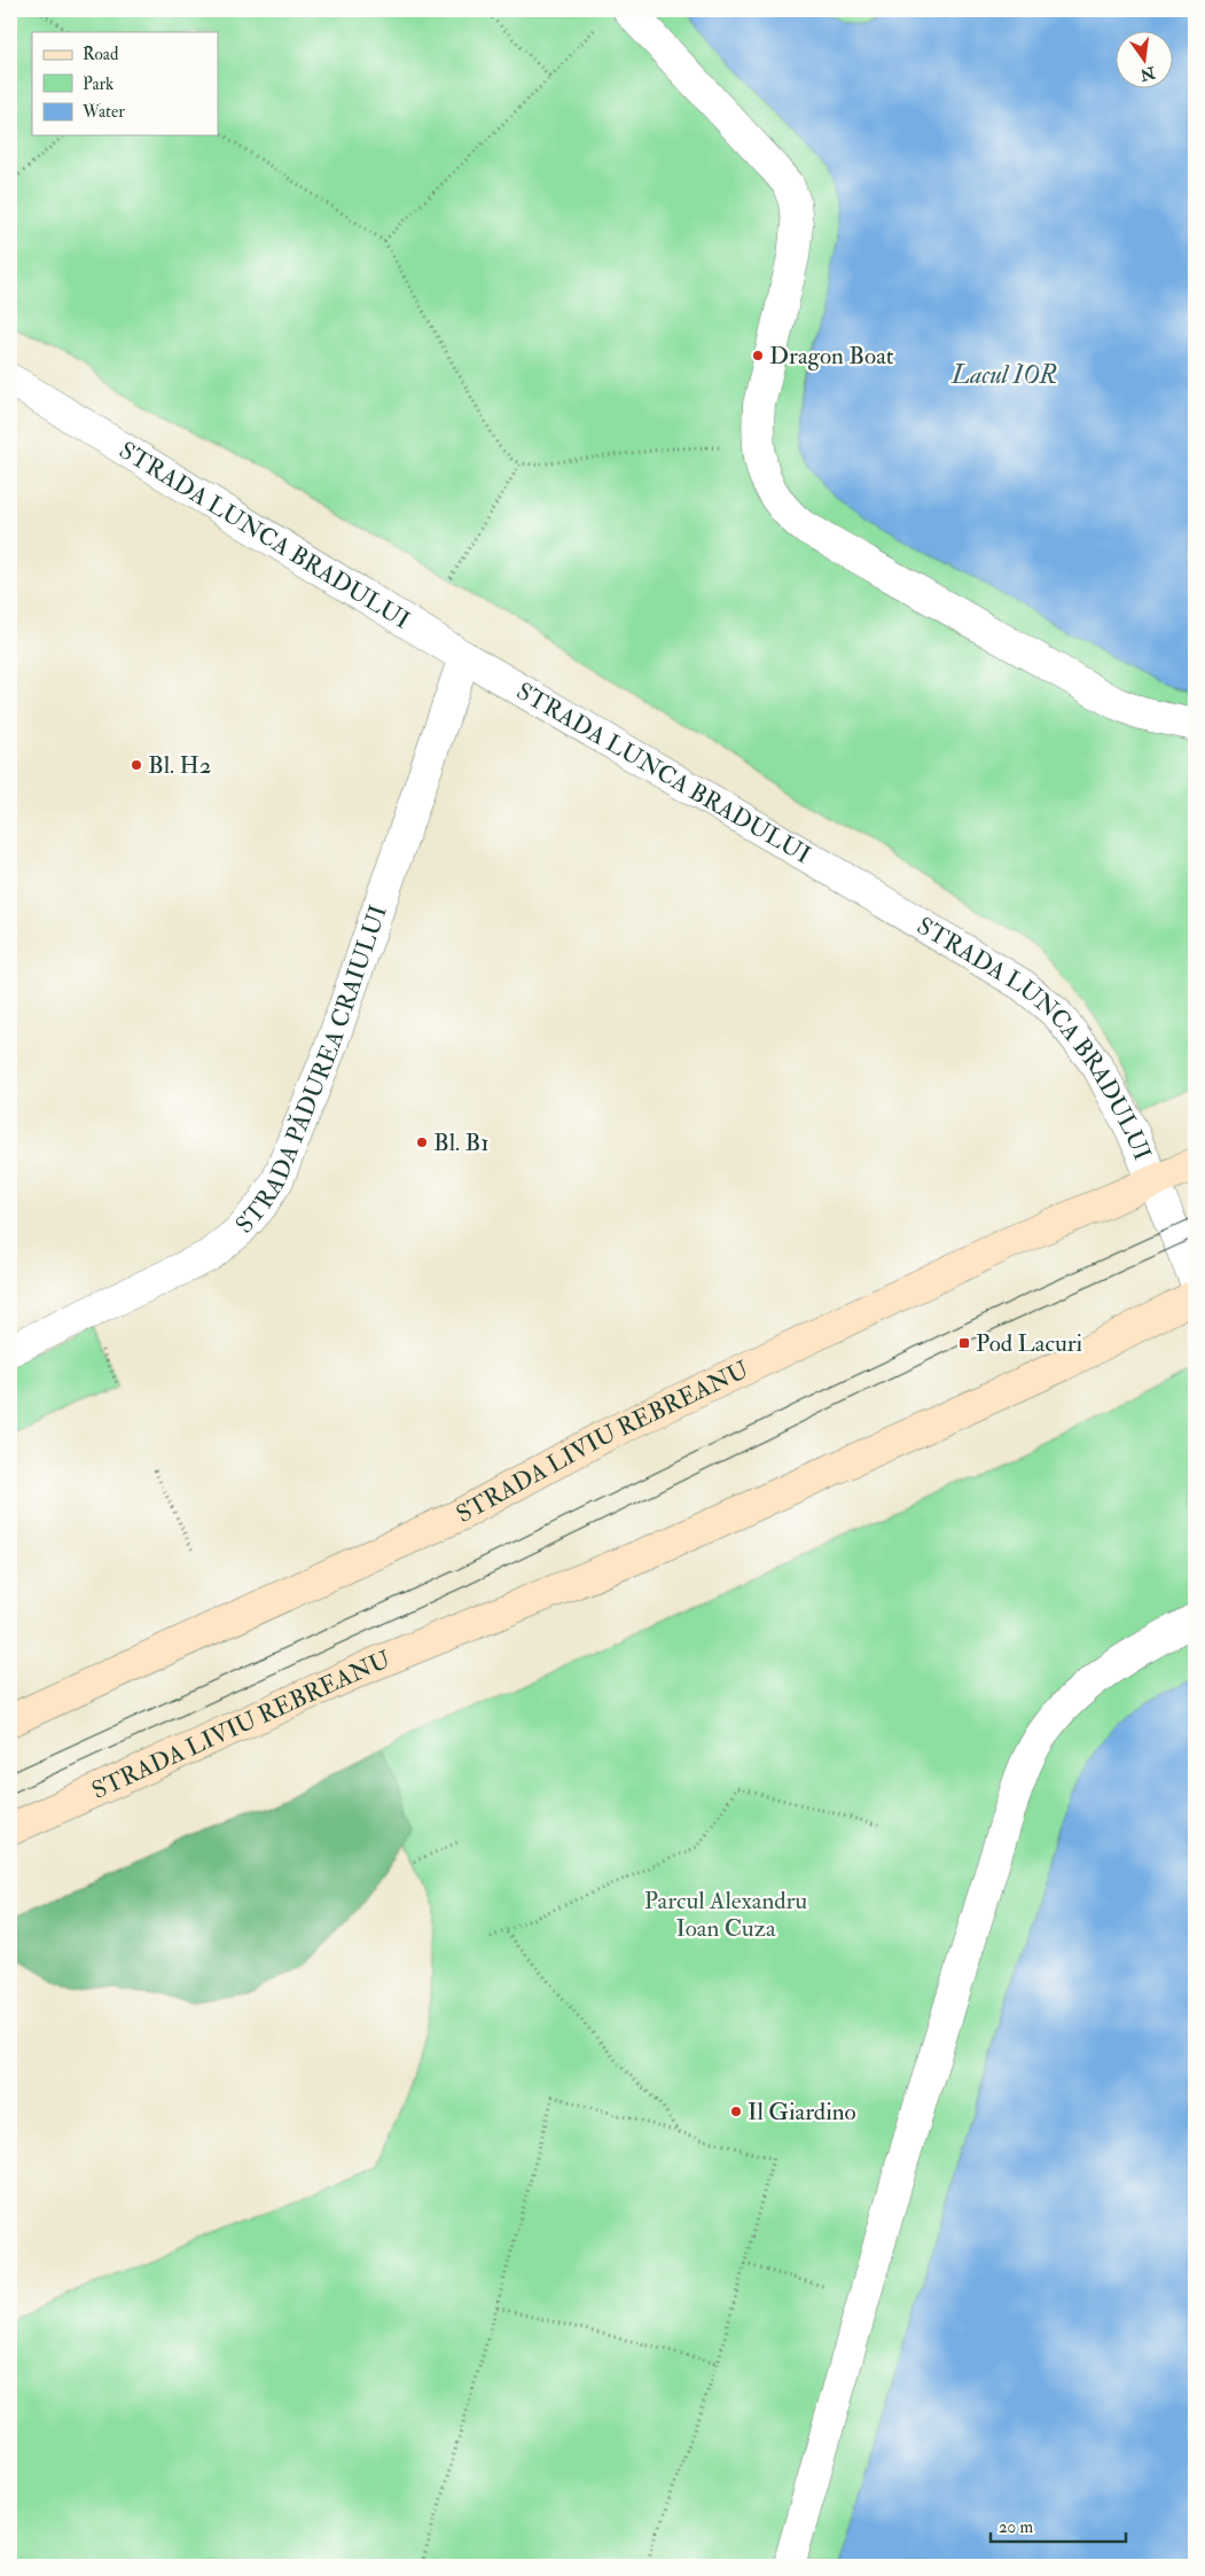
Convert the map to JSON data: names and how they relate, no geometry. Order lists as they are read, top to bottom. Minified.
{"streets":{"main road":["STRADA LIVIU REBREANU"],"street":["STRADA LUNCA BRADULUI","STRADA PĂDUREA CRAIULUI"]},"crossings":[["STRADA LUNCA BRADULUI","STRADA PĂDUREA CRAIULUI"],["STRADA LUNCA BRADULUI","STRADA LIVIU REBREANU"]],"water":["Lacul IOR"],"parks":["Parcul Alexandru Ioan Cuza"],"places":{"other":["Dragon Boat","Bl. H2","Bl. B1","Il Giardino"],"transit":["Pod Lacuri"]},"legend":["Road","Park","Water"],"scale_bar":"20 m","north":"bottom"}
